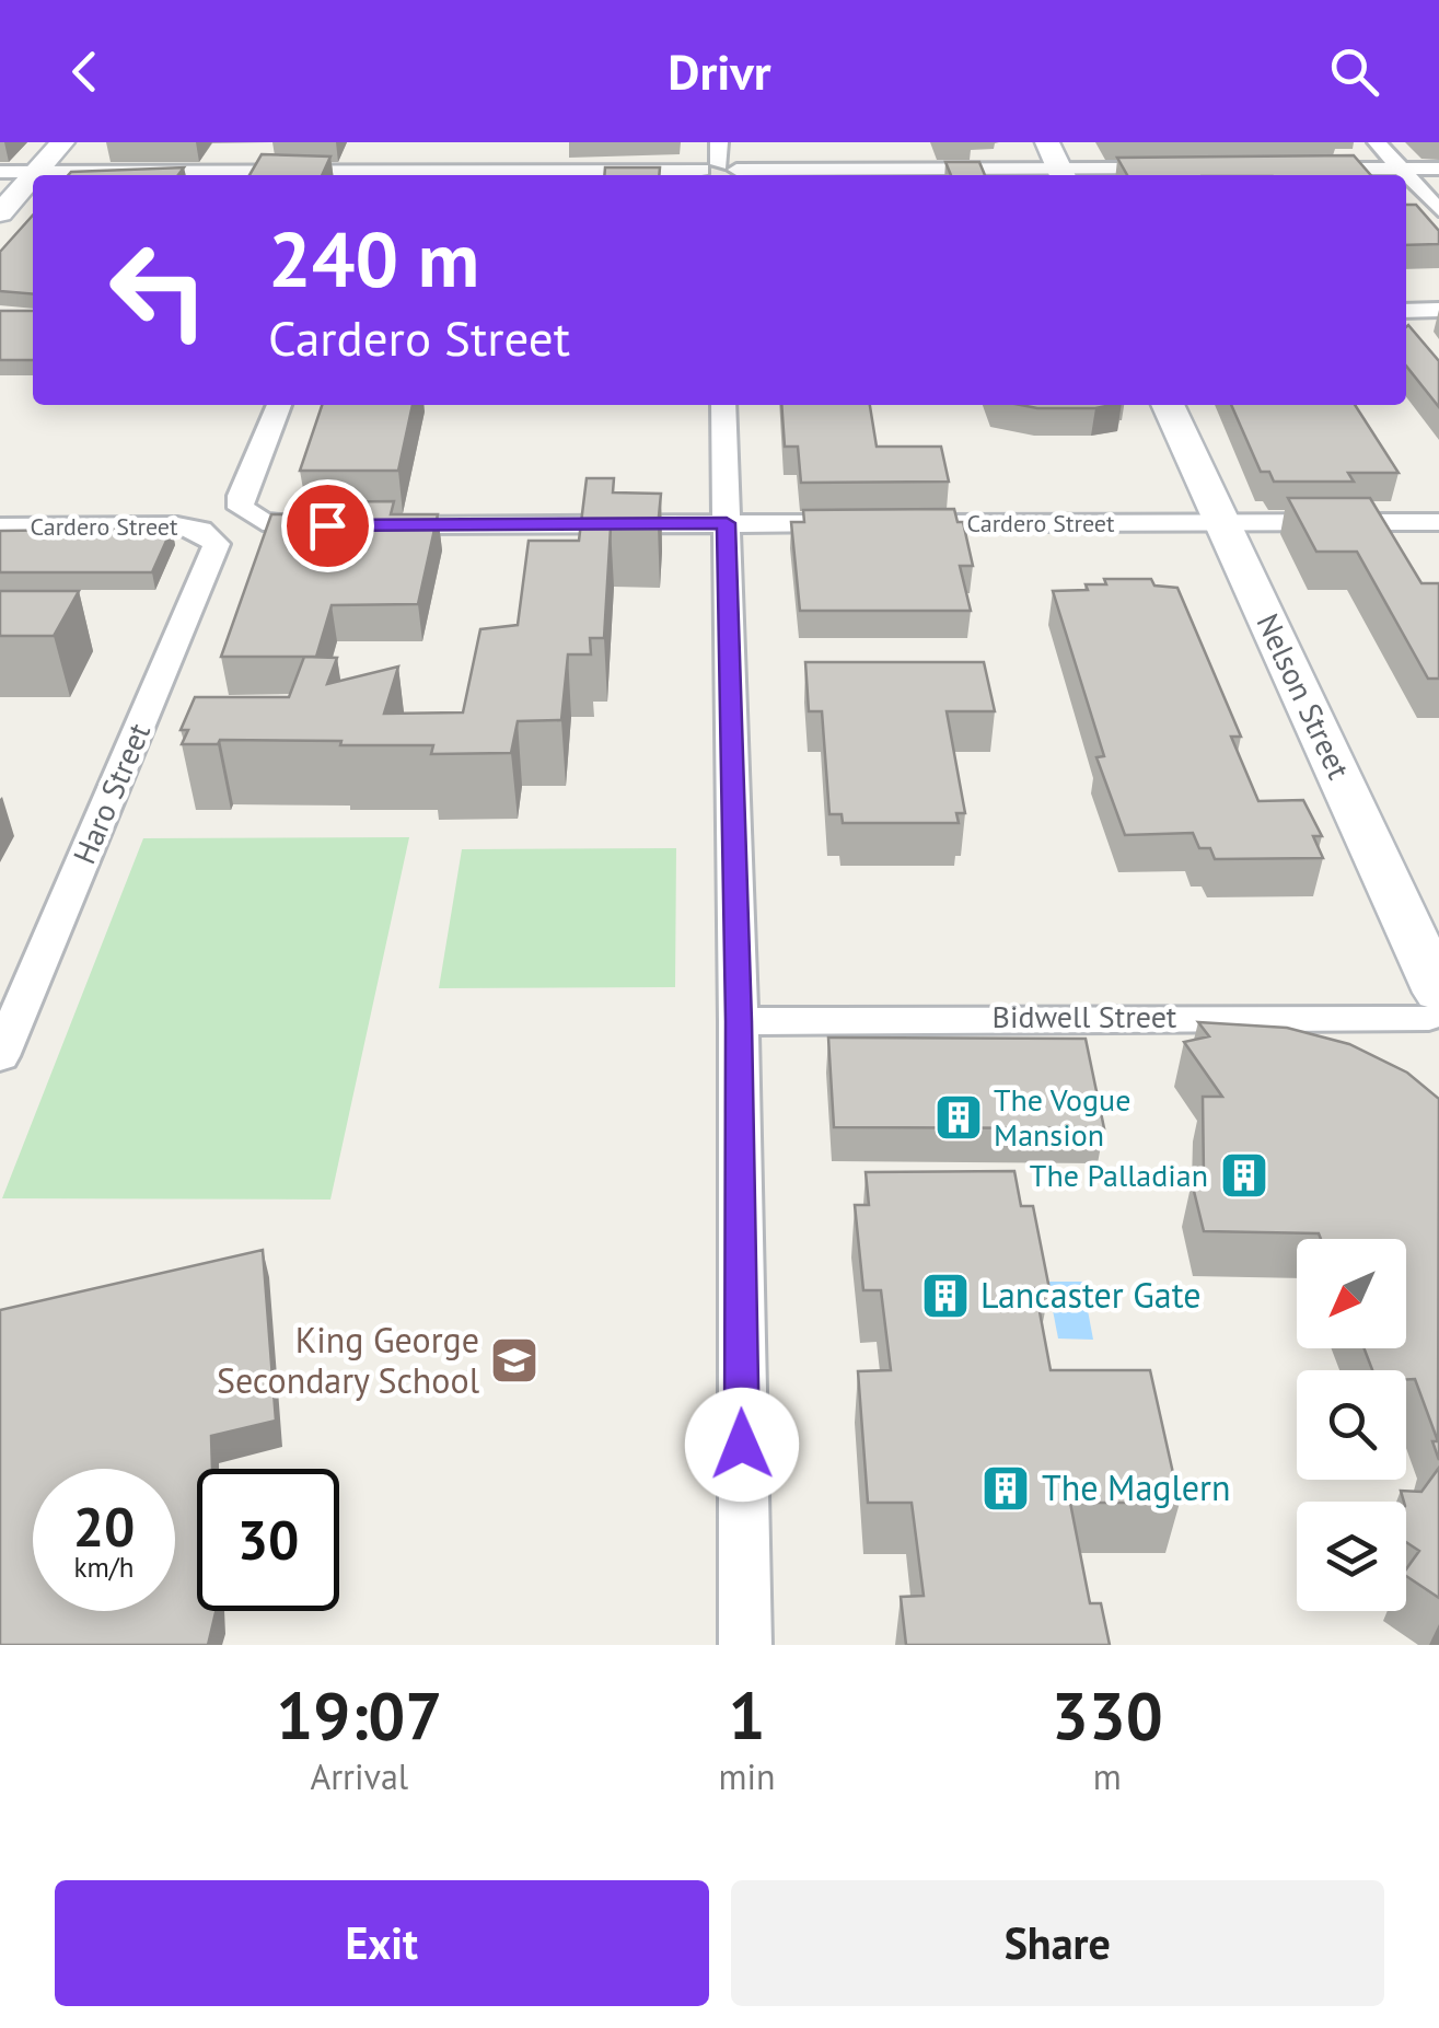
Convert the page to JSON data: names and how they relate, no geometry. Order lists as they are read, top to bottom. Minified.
{"streets":{"street":["Cardero Street","Nelson Street","Haro Street","Bidwell Street"]},"crossings":[["Cardero Street","Nelson Street"],["Cardero Street","Haro Street"],["Nelson Street","Bidwell Street"]],"places":{"building":["The Vogue Mansion","The Palladian","Lancaster Gate","The Maglern"],"school or university":["King George Secondary School"]},"north":"bottom left","page":{"header":"Drivr","turn":["240 m","Cardero Street"],"speed":"20 km/h","limit":"30","eta":["19:07","Arrival","1","min","330","m"],"buttons":["Exit","Share"]}}
